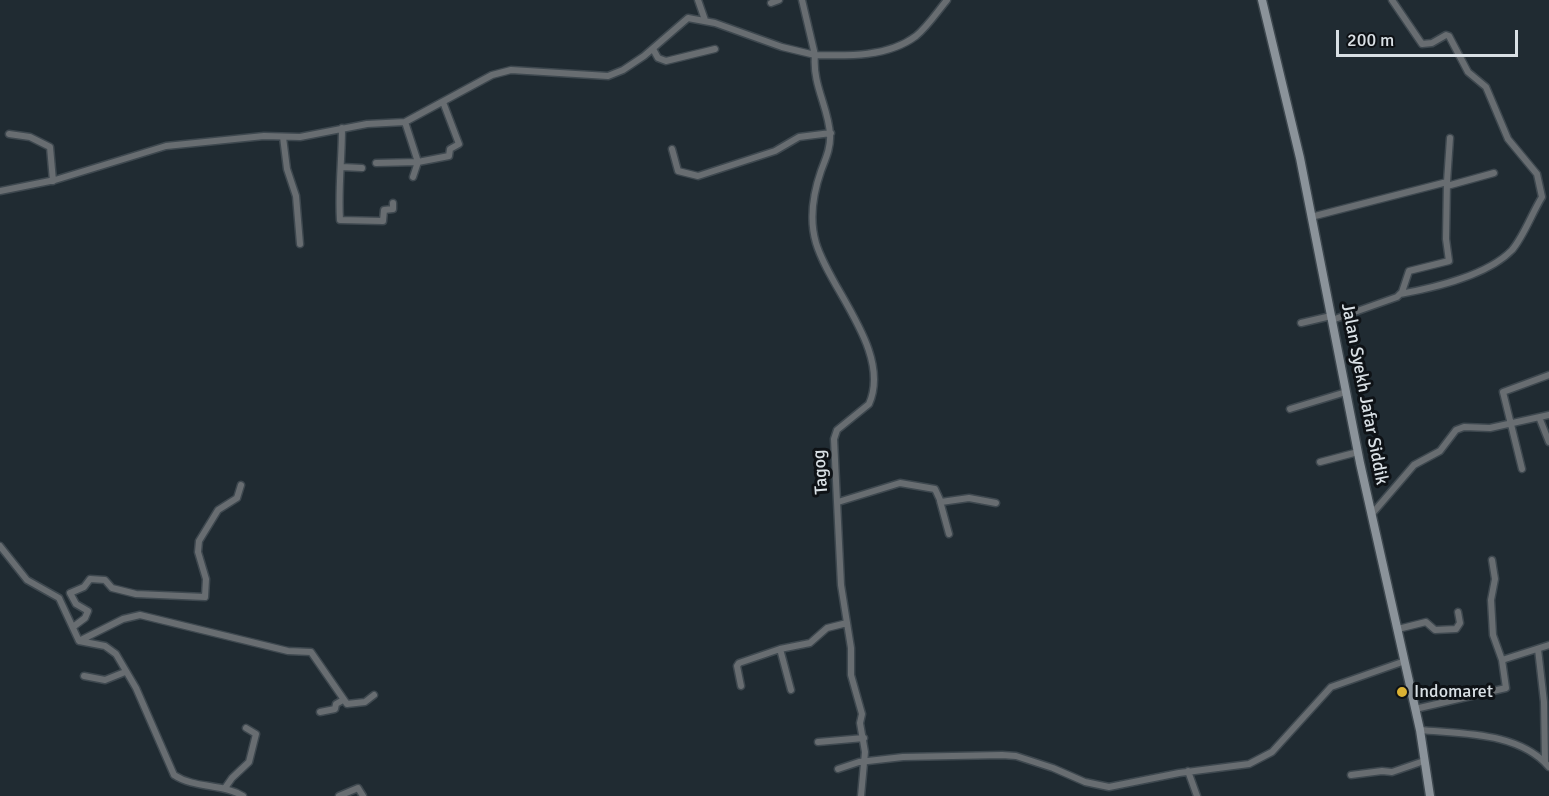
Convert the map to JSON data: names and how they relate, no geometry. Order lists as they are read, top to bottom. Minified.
{"streets":{"main road":["Jalan Syekh Jafar Siddik"],"street":["Tagog"]},"places":["Indomaret"],"scale_bar":"200 m"}
